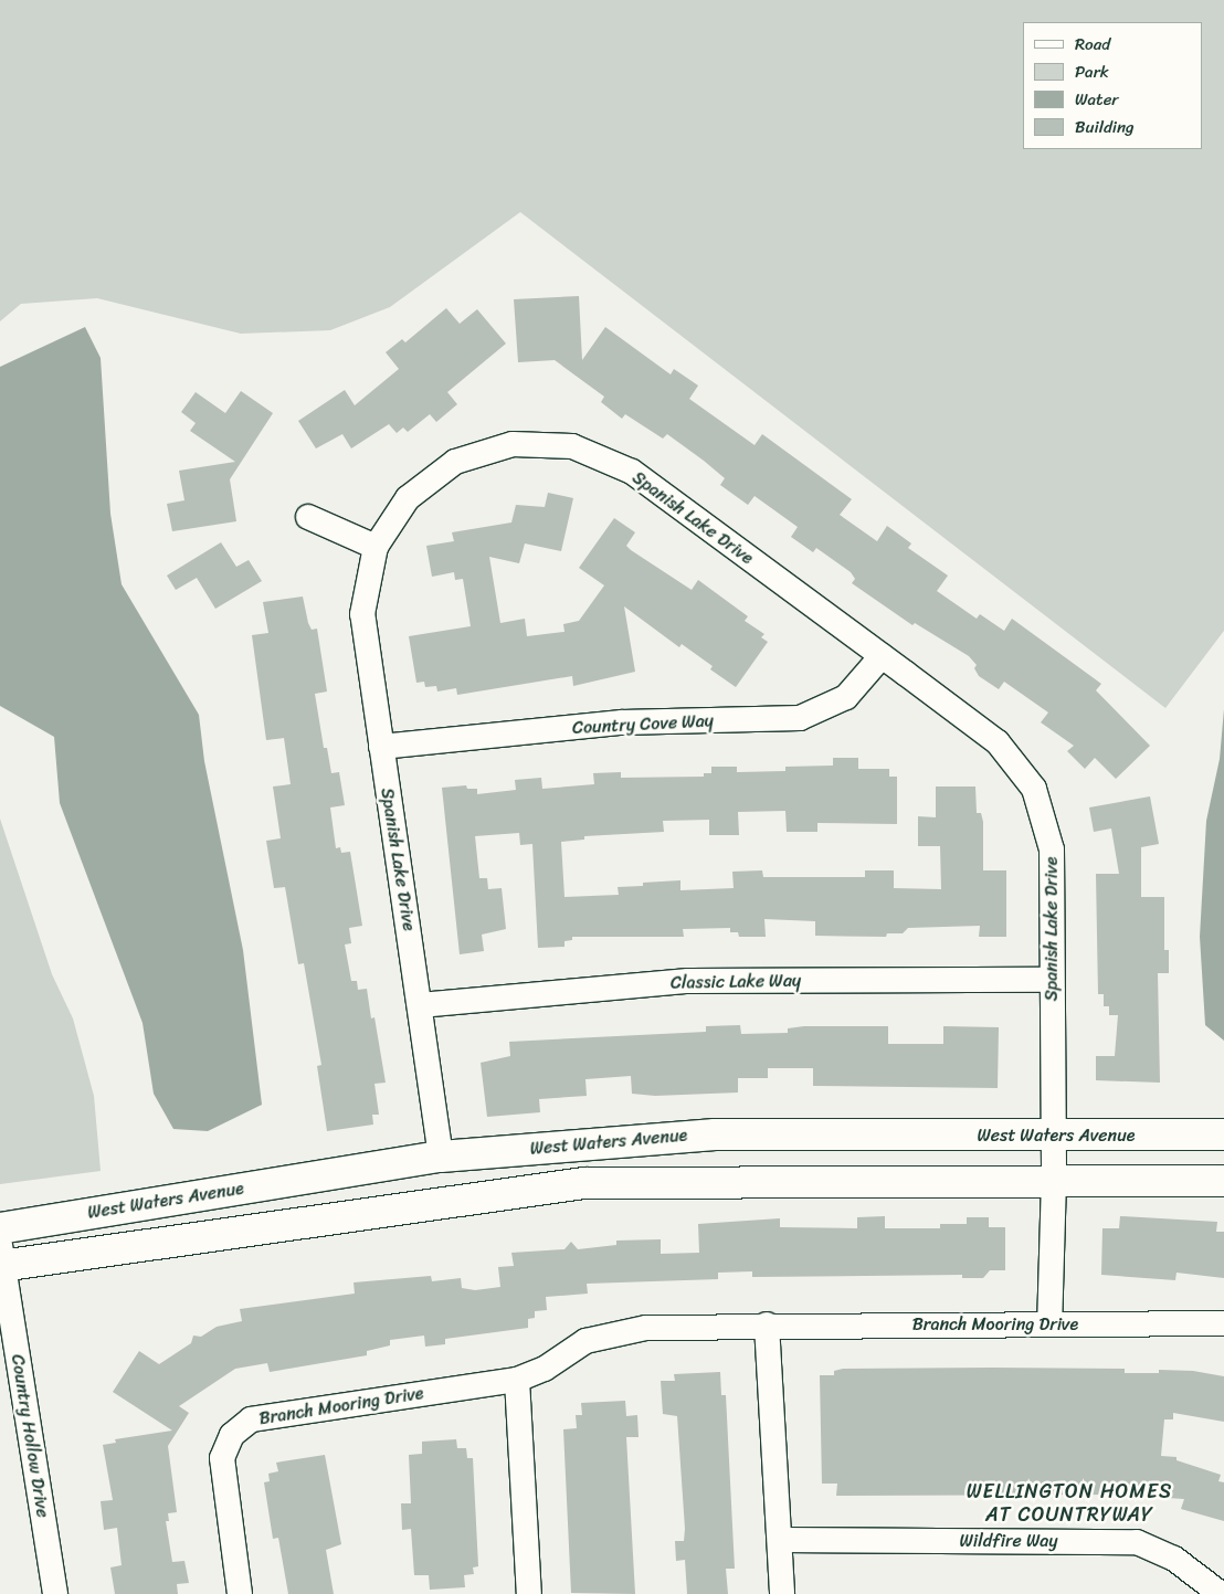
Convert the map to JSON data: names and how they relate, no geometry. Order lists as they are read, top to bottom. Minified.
{"streets":{"street":["Spanish Lake Drive","Country Cove Way","Classic Lake Way","West Waters Avenue","Branch Mooring Drive","Country Hollow Drive","Wildfire Way"]},"crossings":[["Spanish Lake Drive","Country Cove Way"],["Spanish Lake Drive","Classic Lake Way"],["Spanish Lake Drive","West Waters Avenue"],["Spanish Lake Drive","Branch Mooring Drive"]],"districts":["WELLINGTON HOMES AT COUNTRYWAY"],"legend":["Road","Park","Water","Building"]}
